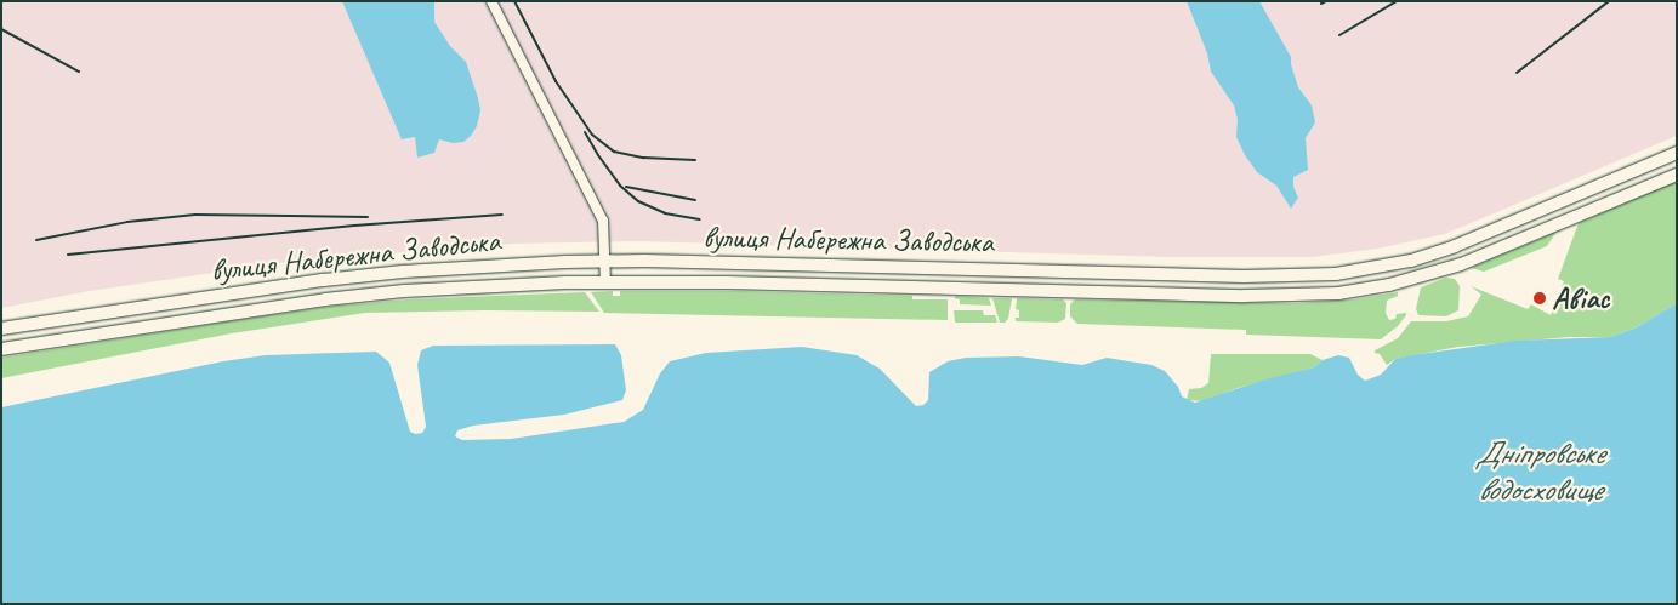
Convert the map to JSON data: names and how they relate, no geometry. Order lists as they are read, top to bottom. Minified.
{"streets":{"main road":["вулиця Набережна Заводська"]},"water":["Дніпровське водосховище"],"places":["Авіас"]}
